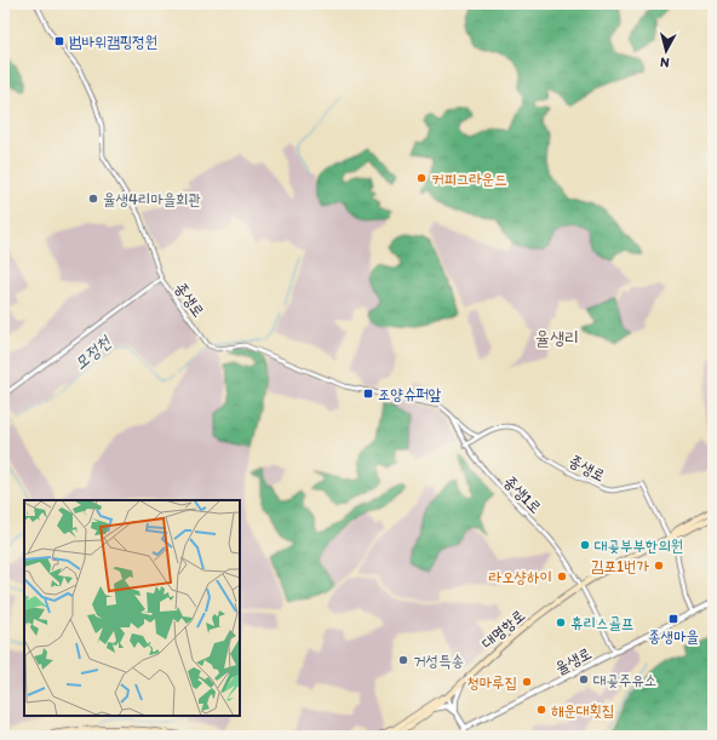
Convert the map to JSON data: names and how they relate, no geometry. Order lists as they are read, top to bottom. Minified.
{"streets":{"main road":["대명항로"],"street":["종생로","종생1로","율생로"]},"crossings":[["종생로","종생1로"],["종생로","대명항로"],["종생1로","대명항로"]],"districts":["율생리"],"water":["모정천"],"places":{"transit":["범바위캠핑정원","조양슈퍼앞","종생마을"],"other":["커피그라운드","율생4리마을회관","대곶부부한의원","김포1번가","라오샹하이","휴리스골프","거성특송","대곶주유소","청마루집","해운대횟집"]},"north":"bottom"}
